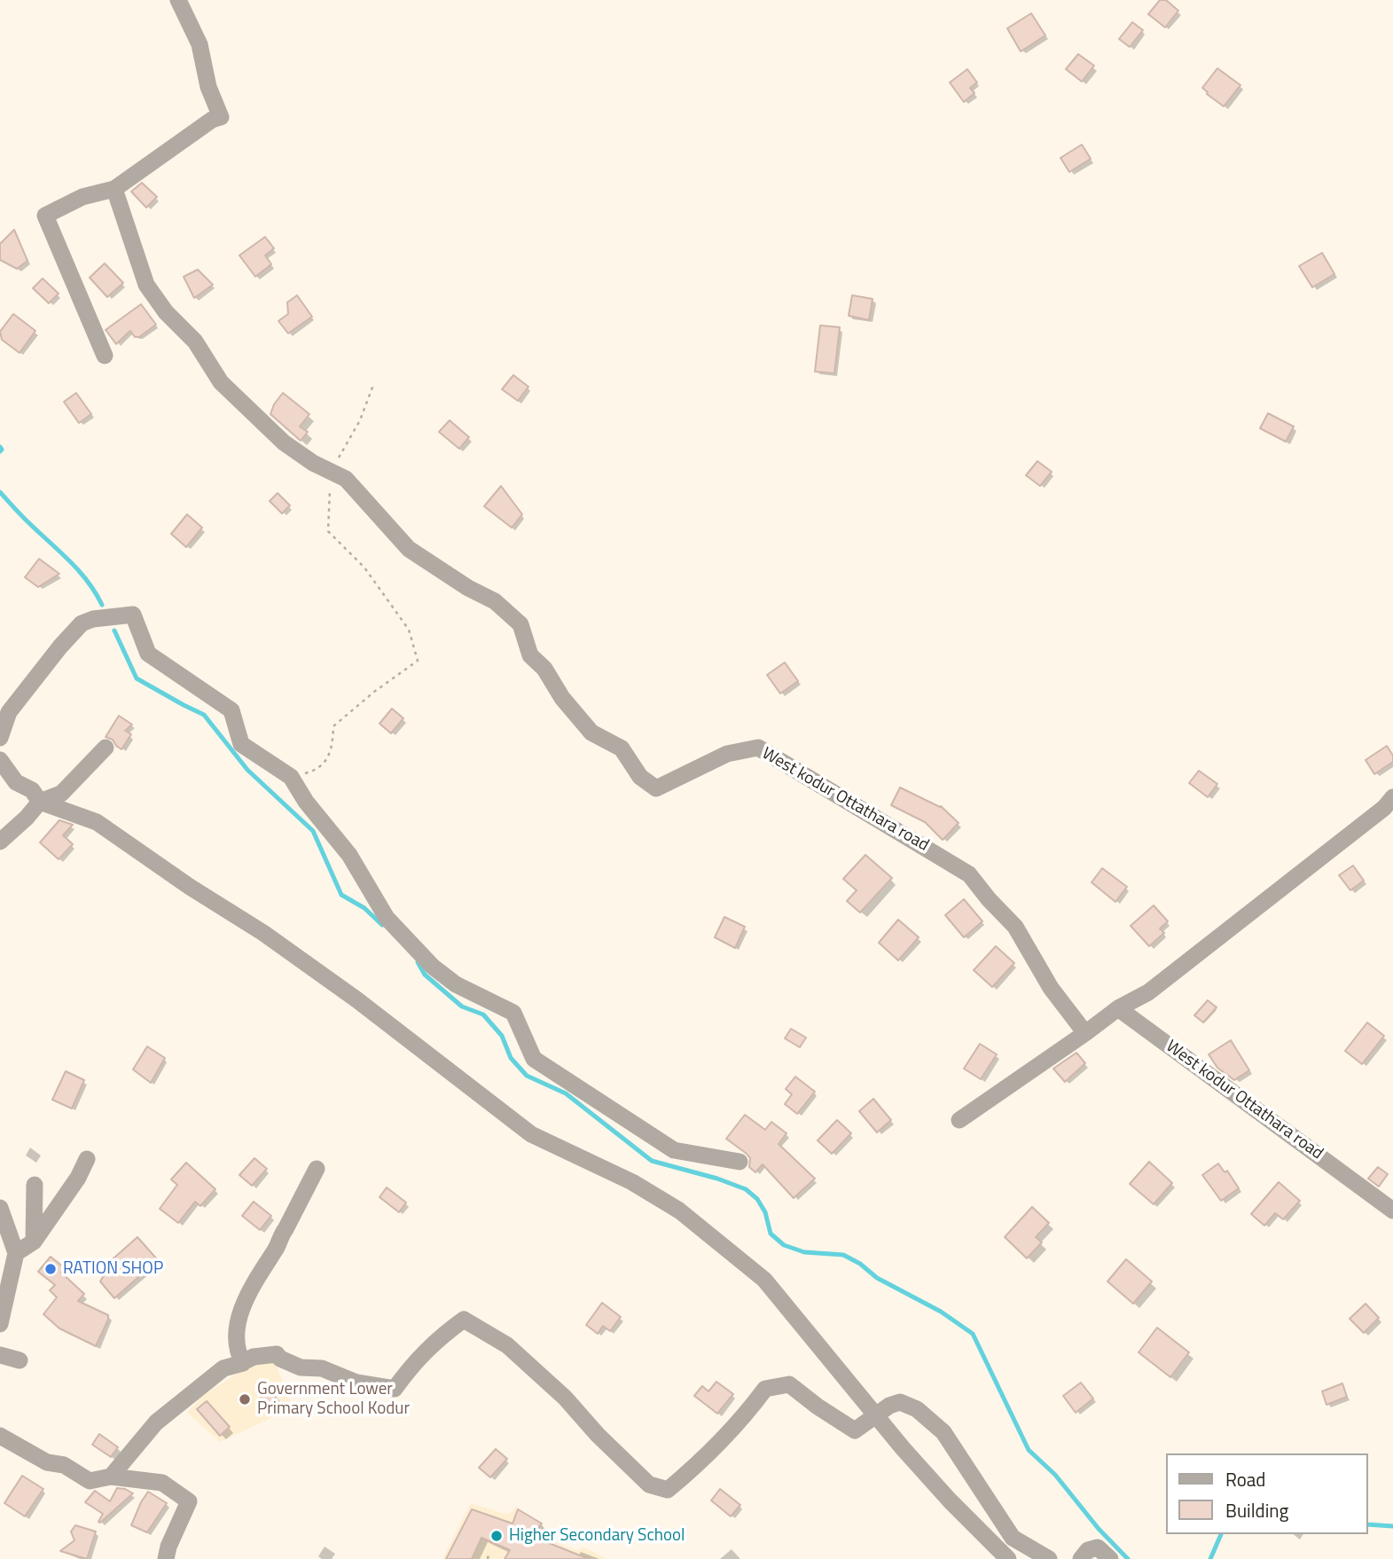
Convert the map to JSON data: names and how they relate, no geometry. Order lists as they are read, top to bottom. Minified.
{"streets":{"street":["West kodur Ottathara road"]},"places":["RATION SHOP","Government Lower Primary School Kodur","Higher Secondary School"],"legend":["Road","Building"]}
